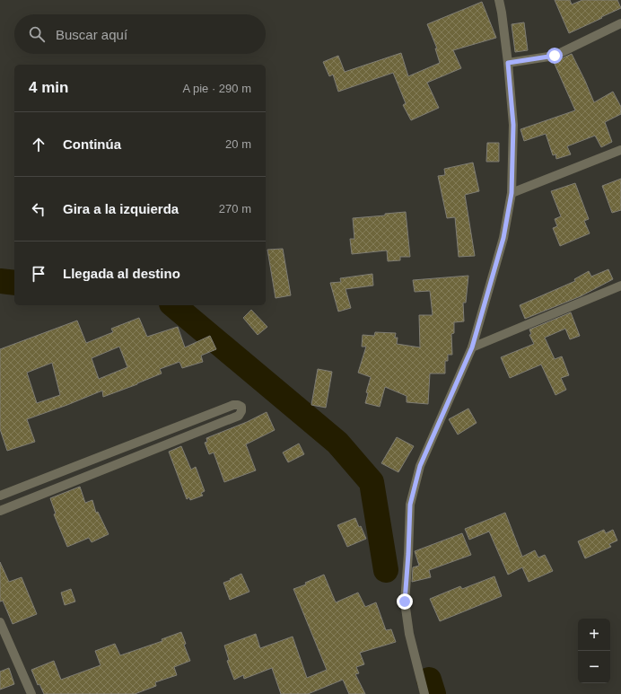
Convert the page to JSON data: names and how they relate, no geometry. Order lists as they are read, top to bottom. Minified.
{"page":{"search":"Buscar aquí","heading":["4 min","A pie · 290 m"],"list":[["Continúa","20 m"],["Gira a la izquierda","270 m"],"Llegada al destino"],"map_buttons":["+","−"]}}
